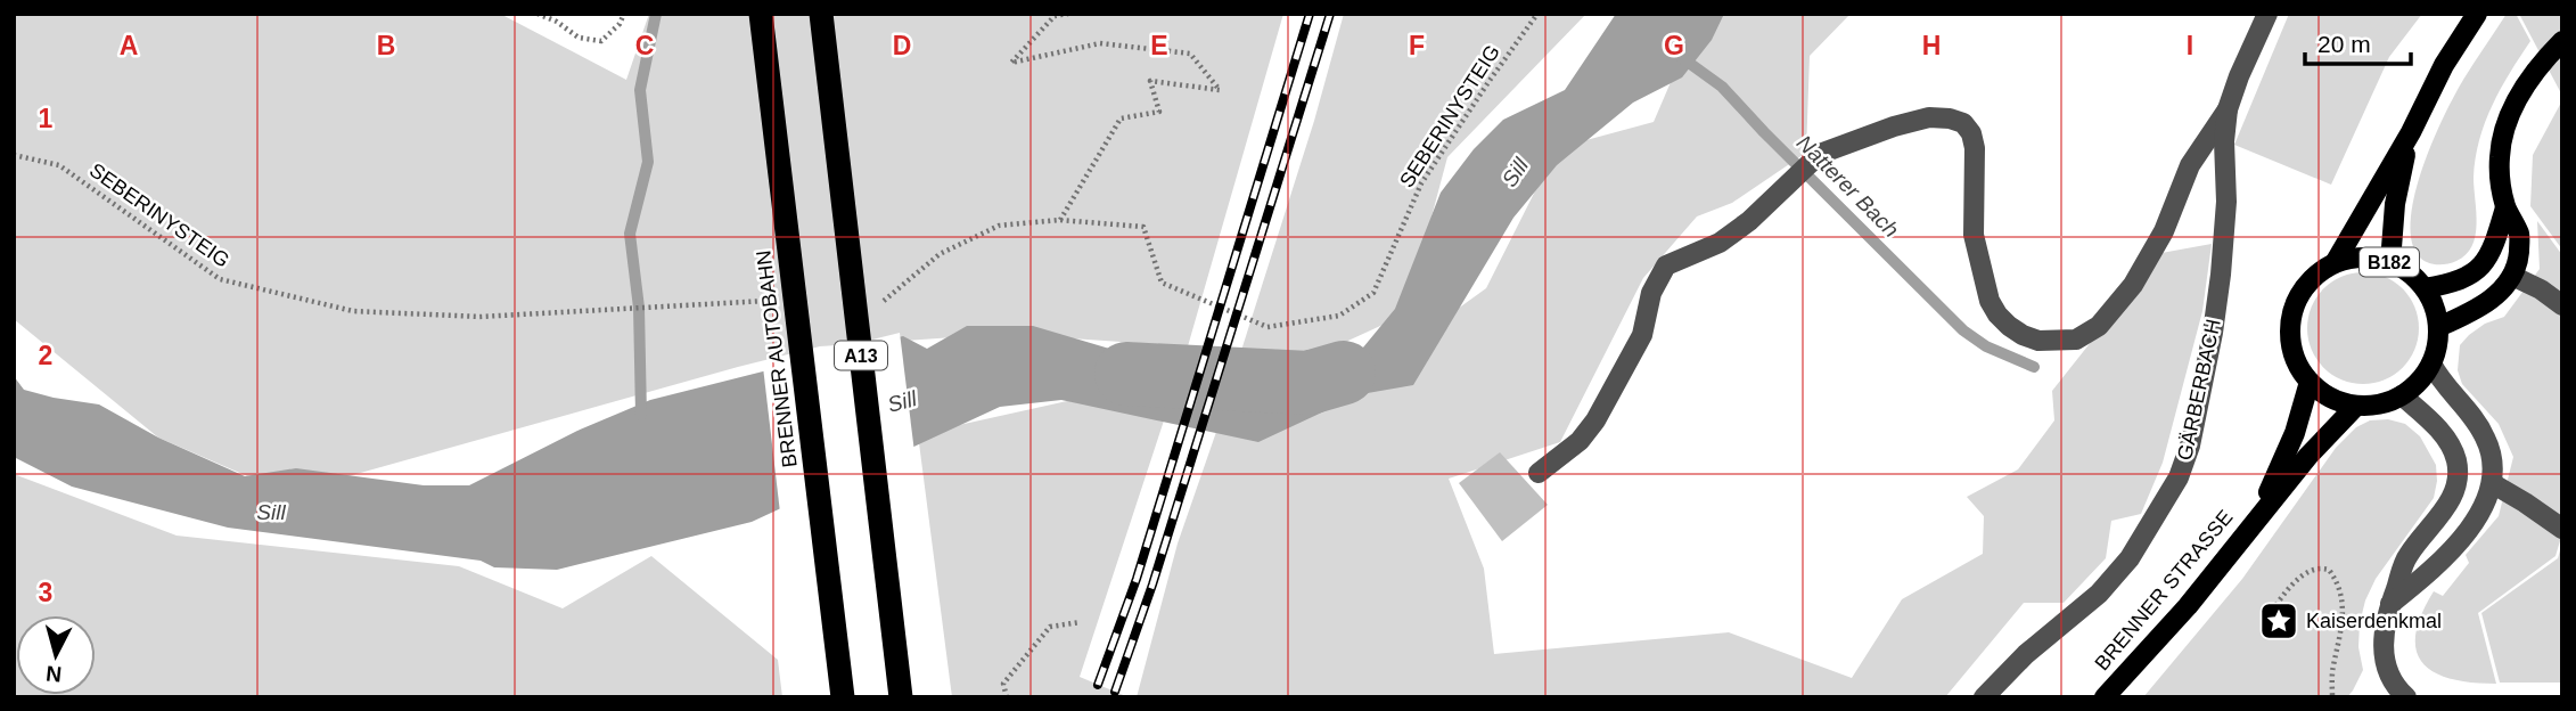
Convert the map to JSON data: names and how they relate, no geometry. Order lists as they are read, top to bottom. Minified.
{"streets":{"highway":["A13","BRENNER AUTOBAHN"],"main road":["B182","BRENNER STRASSE"],"street":["GÄRBERBACH"],"path":["SEBERINYSTEIG"]},"crossings":[["B182","BRENNER STRASSE"]],"water":["Sill","Natterer Bach"],"places":{"place":["Kaiserdenkmal"]},"scale_bar":"20 m","north":"bottom","grid":{"columns":["A","B","C","D","E","F","G","H","I"],"rows":["1","2","3"]}}
